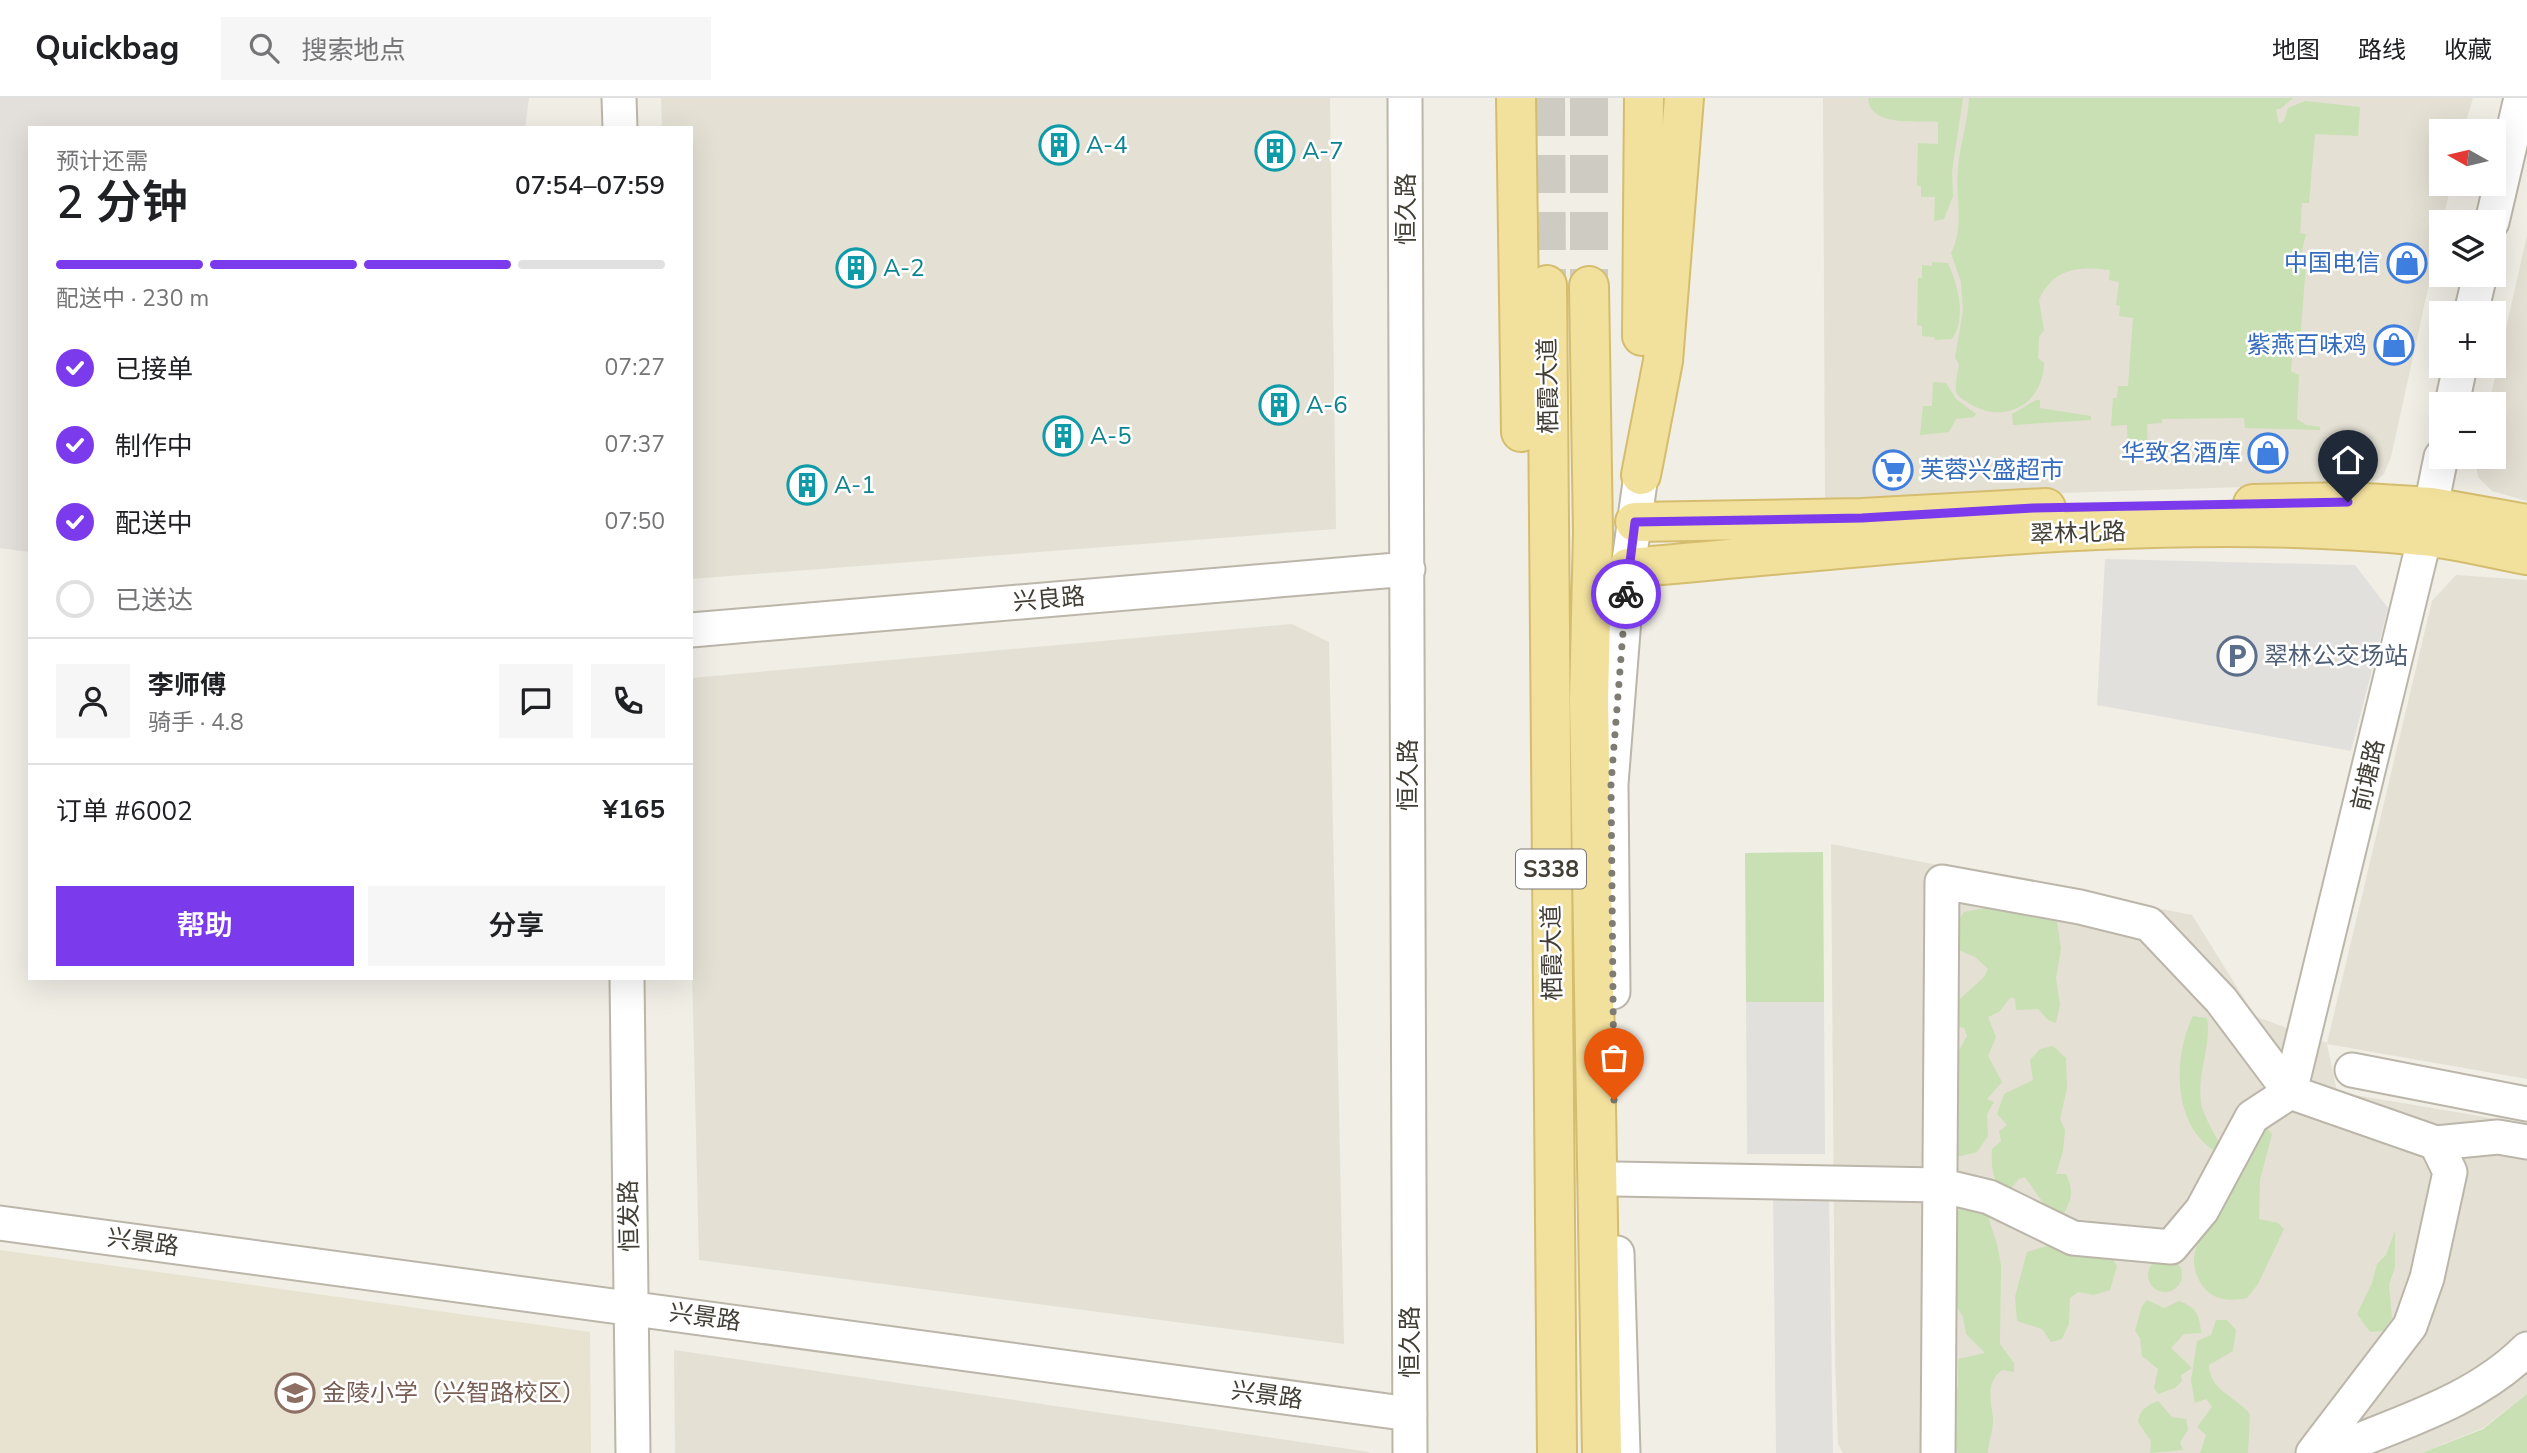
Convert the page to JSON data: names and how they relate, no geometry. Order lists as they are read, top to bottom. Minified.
{"streets":{"main road":["栖霞大道","翠林北路","S338"],"street":["恒久路","兴良路","前塘路","恒发路","兴景路"]},"crossings":[["恒久路","兴良路"],["恒久路","兴景路"],["翠林北路","前塘路"],["恒发路","兴景路"]],"places":{"building":["A-4","A-7","A-2","A-6","A-5","A-1"],"shop":["中国电信","紫燕百味鸡","华致名酒库"],"supermarket":["芙蓉兴盛超市"],"parking":["翠林公交场站"],"school or university":["金陵小学（兴智路校区）"]},"north":"left","page":{"header":"Quickbag","search":"搜索地点","nav":["地图","路线","收藏"],"map_buttons":["+","−"],"heading":["2 分钟","预计还需","07:54–07:59"],"panel":["李师傅","骑手 · 4.8","订单 #6002","¥165"],"bar":"配送中 · 230 m","list":[["已接单","07:27"],["制作中","07:37"],["配送中","07:50"],"已送达"],"buttons":["帮助","分享"]}}
